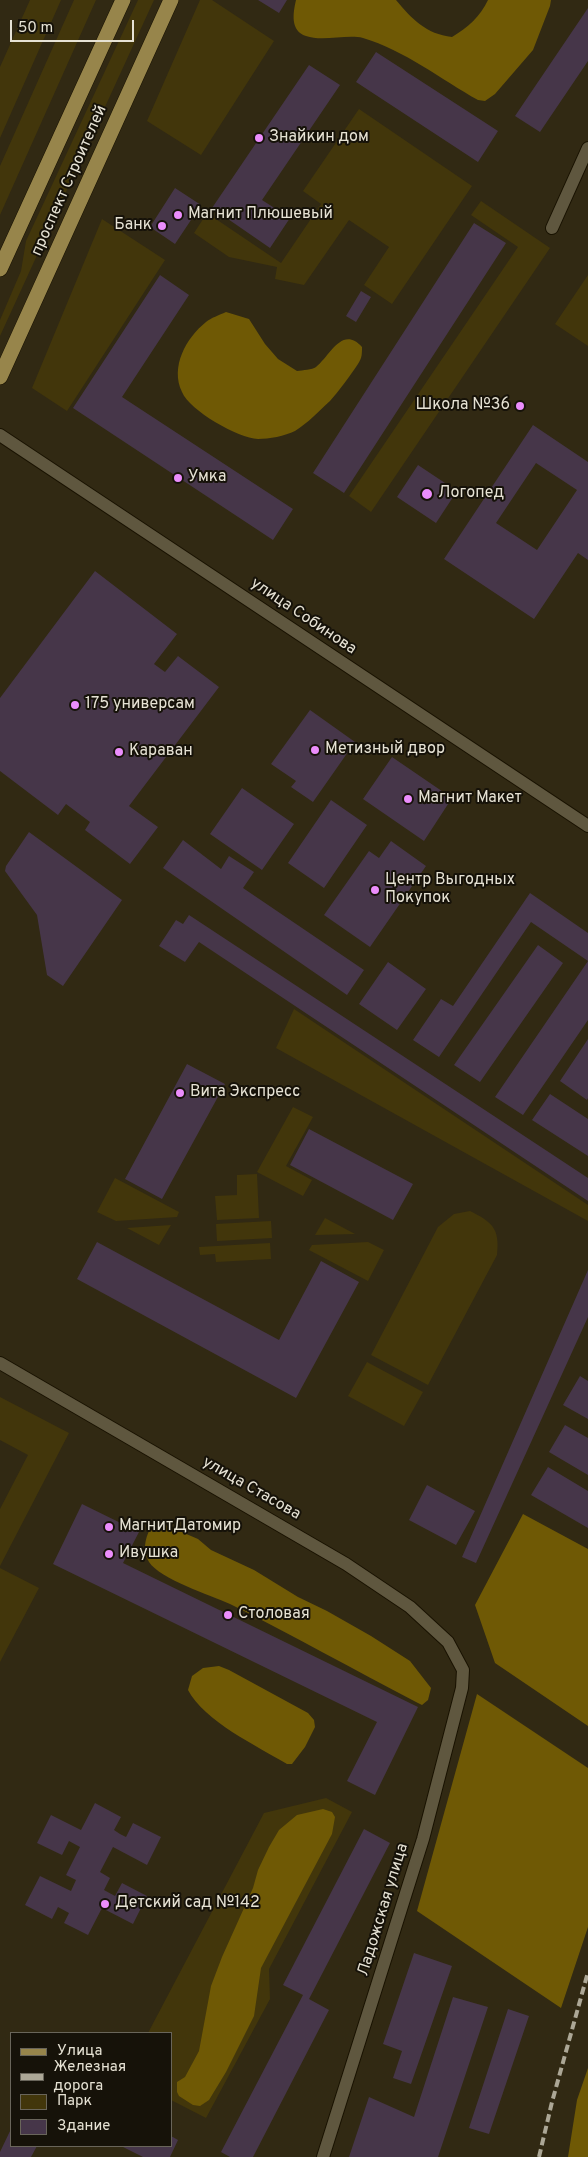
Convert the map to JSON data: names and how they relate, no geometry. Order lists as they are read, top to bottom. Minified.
{"streets":{"main road":["проспект Строителей"],"street":["улица Собинова","улица Стасова","Ладожская улица"]},"crossings":[["улица Стасова","Ладожская улица"]],"places":["Знайкин дом","Магнит Плюшевый","Банк","Школа №36","Умка","Логопед","175 универсам","Метизный двор","Караван","Магнит Макет","Центр Выгодных Покупок","Вита Экспресс","МагнитДатомир","Ивушка","Столовая","Детский сад №142"],"legend":["Улица","Железная дорога","Парк","Здание"],"scale_bar":"50 m"}
